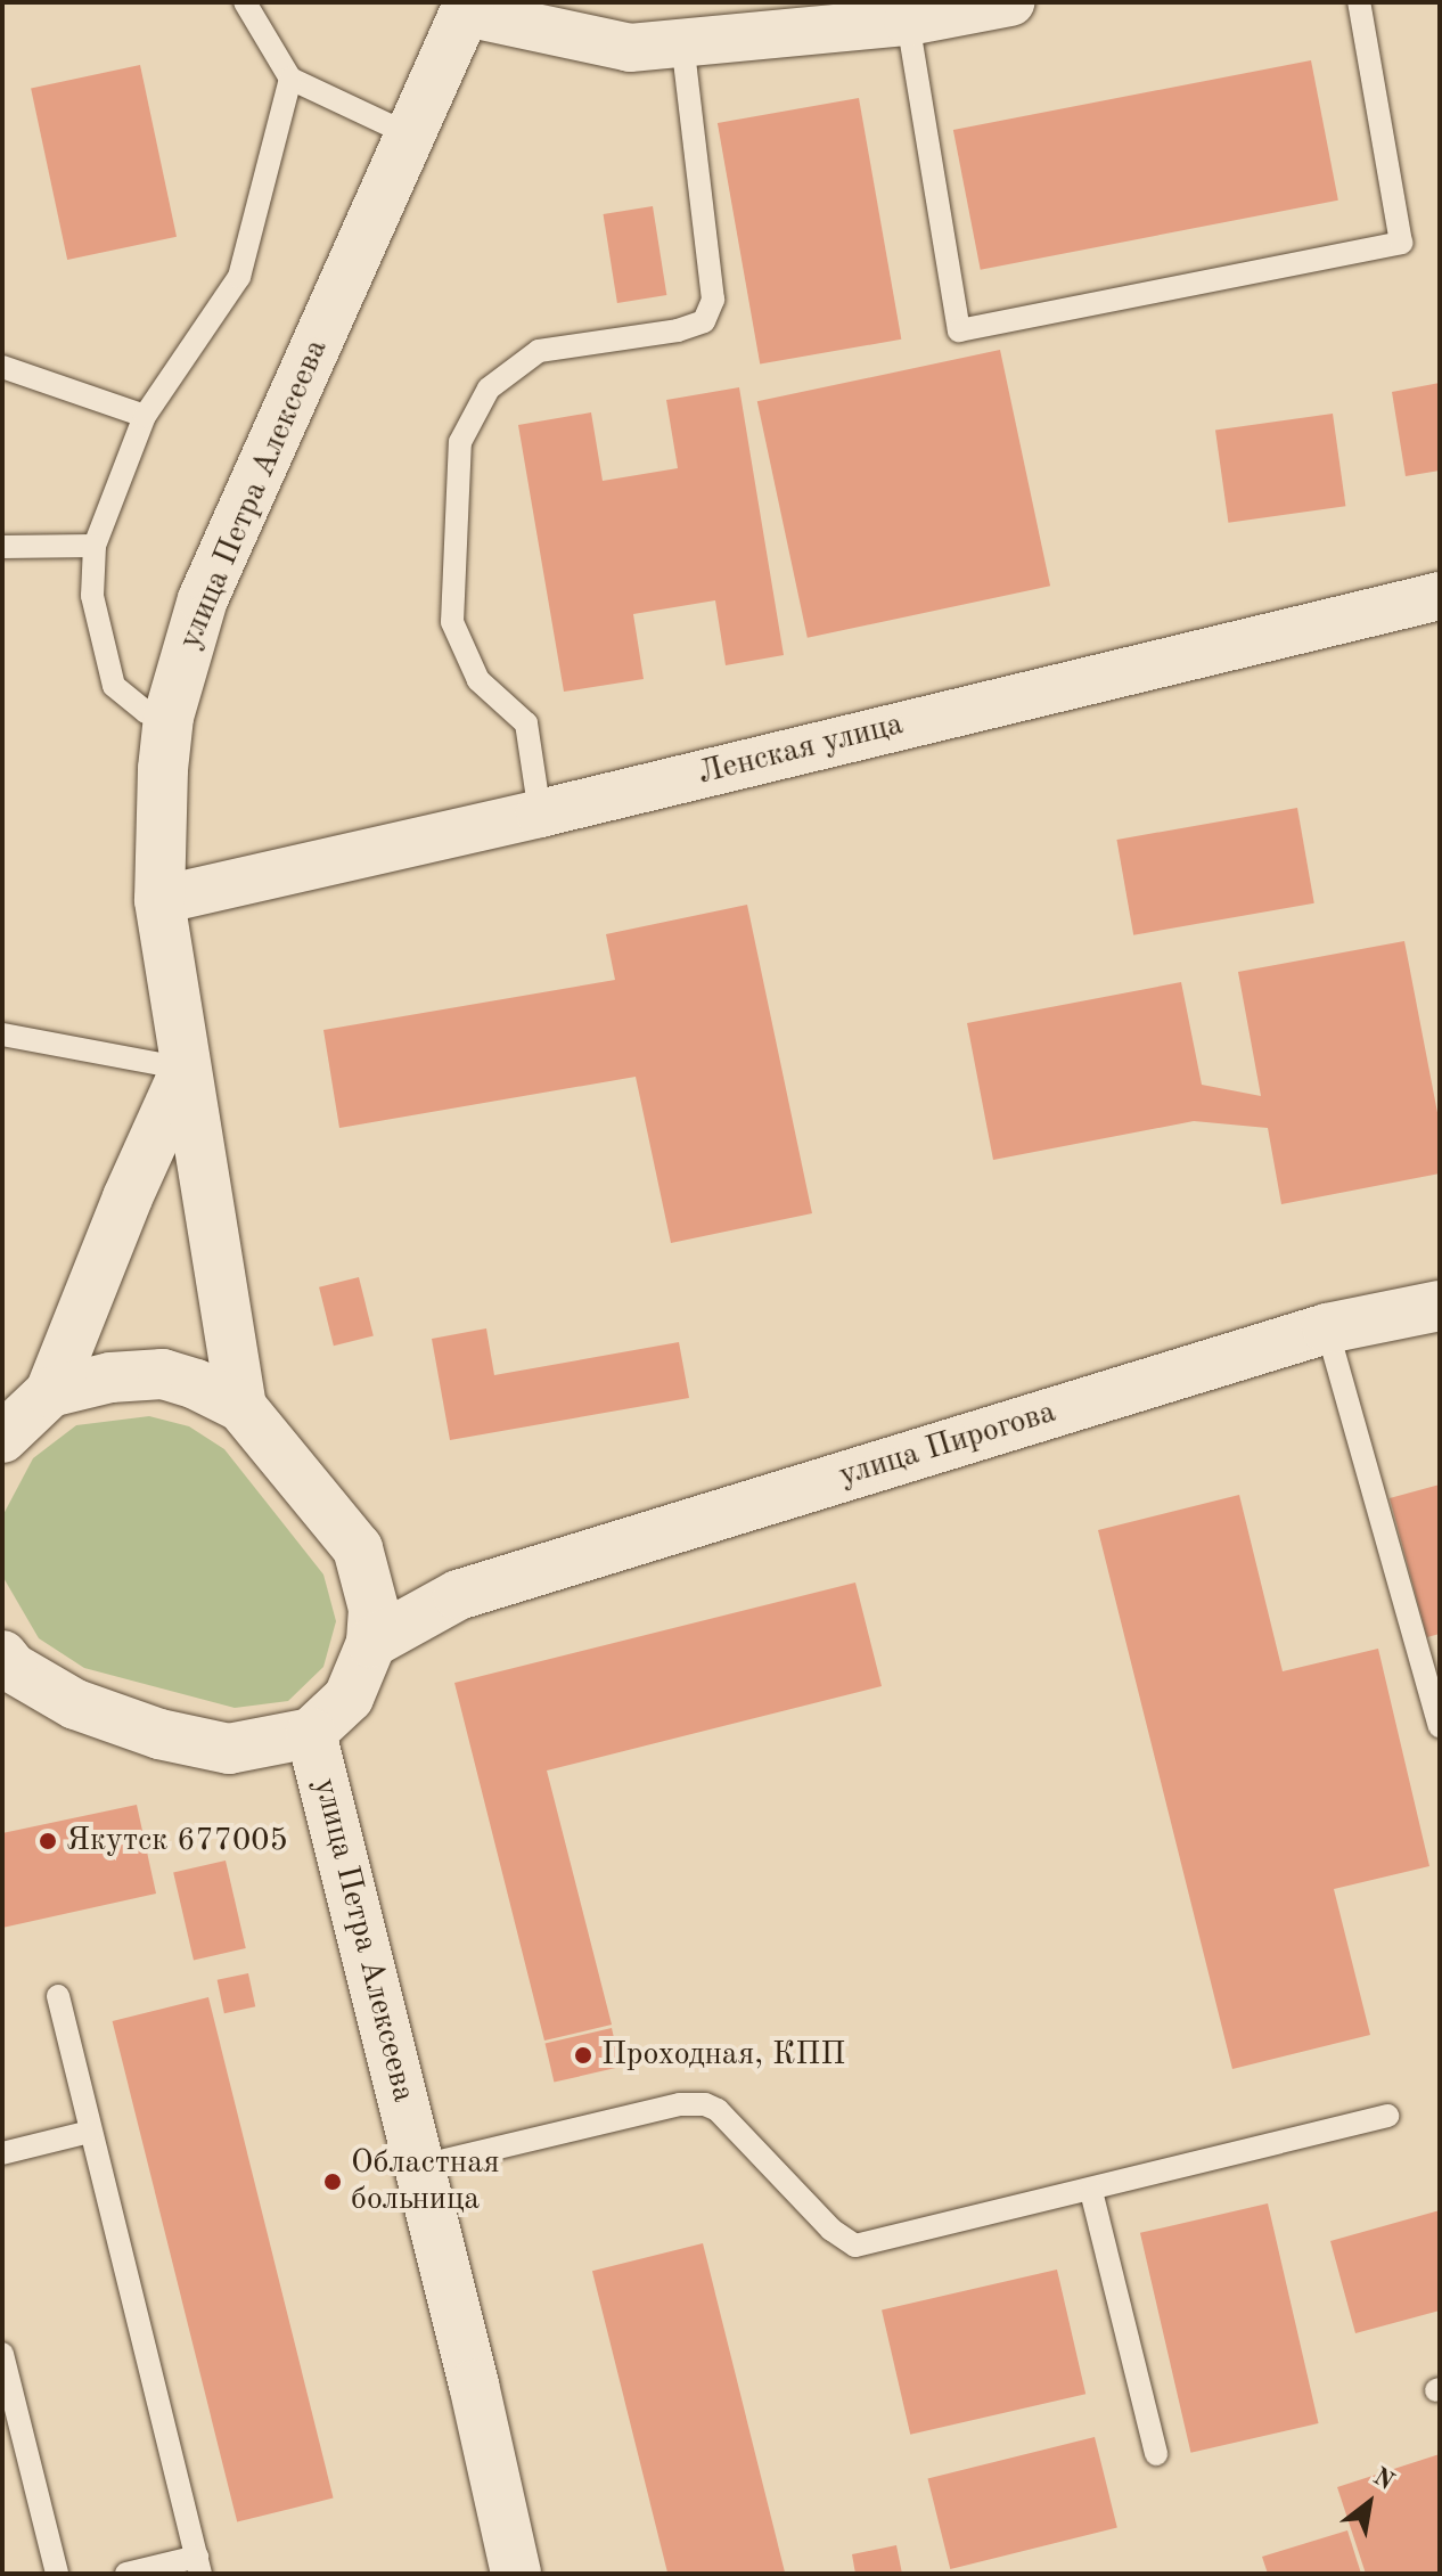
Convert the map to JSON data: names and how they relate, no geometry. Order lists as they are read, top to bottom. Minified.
{"streets":{"street":["улица Петра Алексеева","Ленская улица","улица Пирогова"]},"crossings":[["улица Петра Алексеева","Ленская улица"]],"places":["Якутск 677005","Проходная, КПП","Областная больница"],"north":"top right"}
